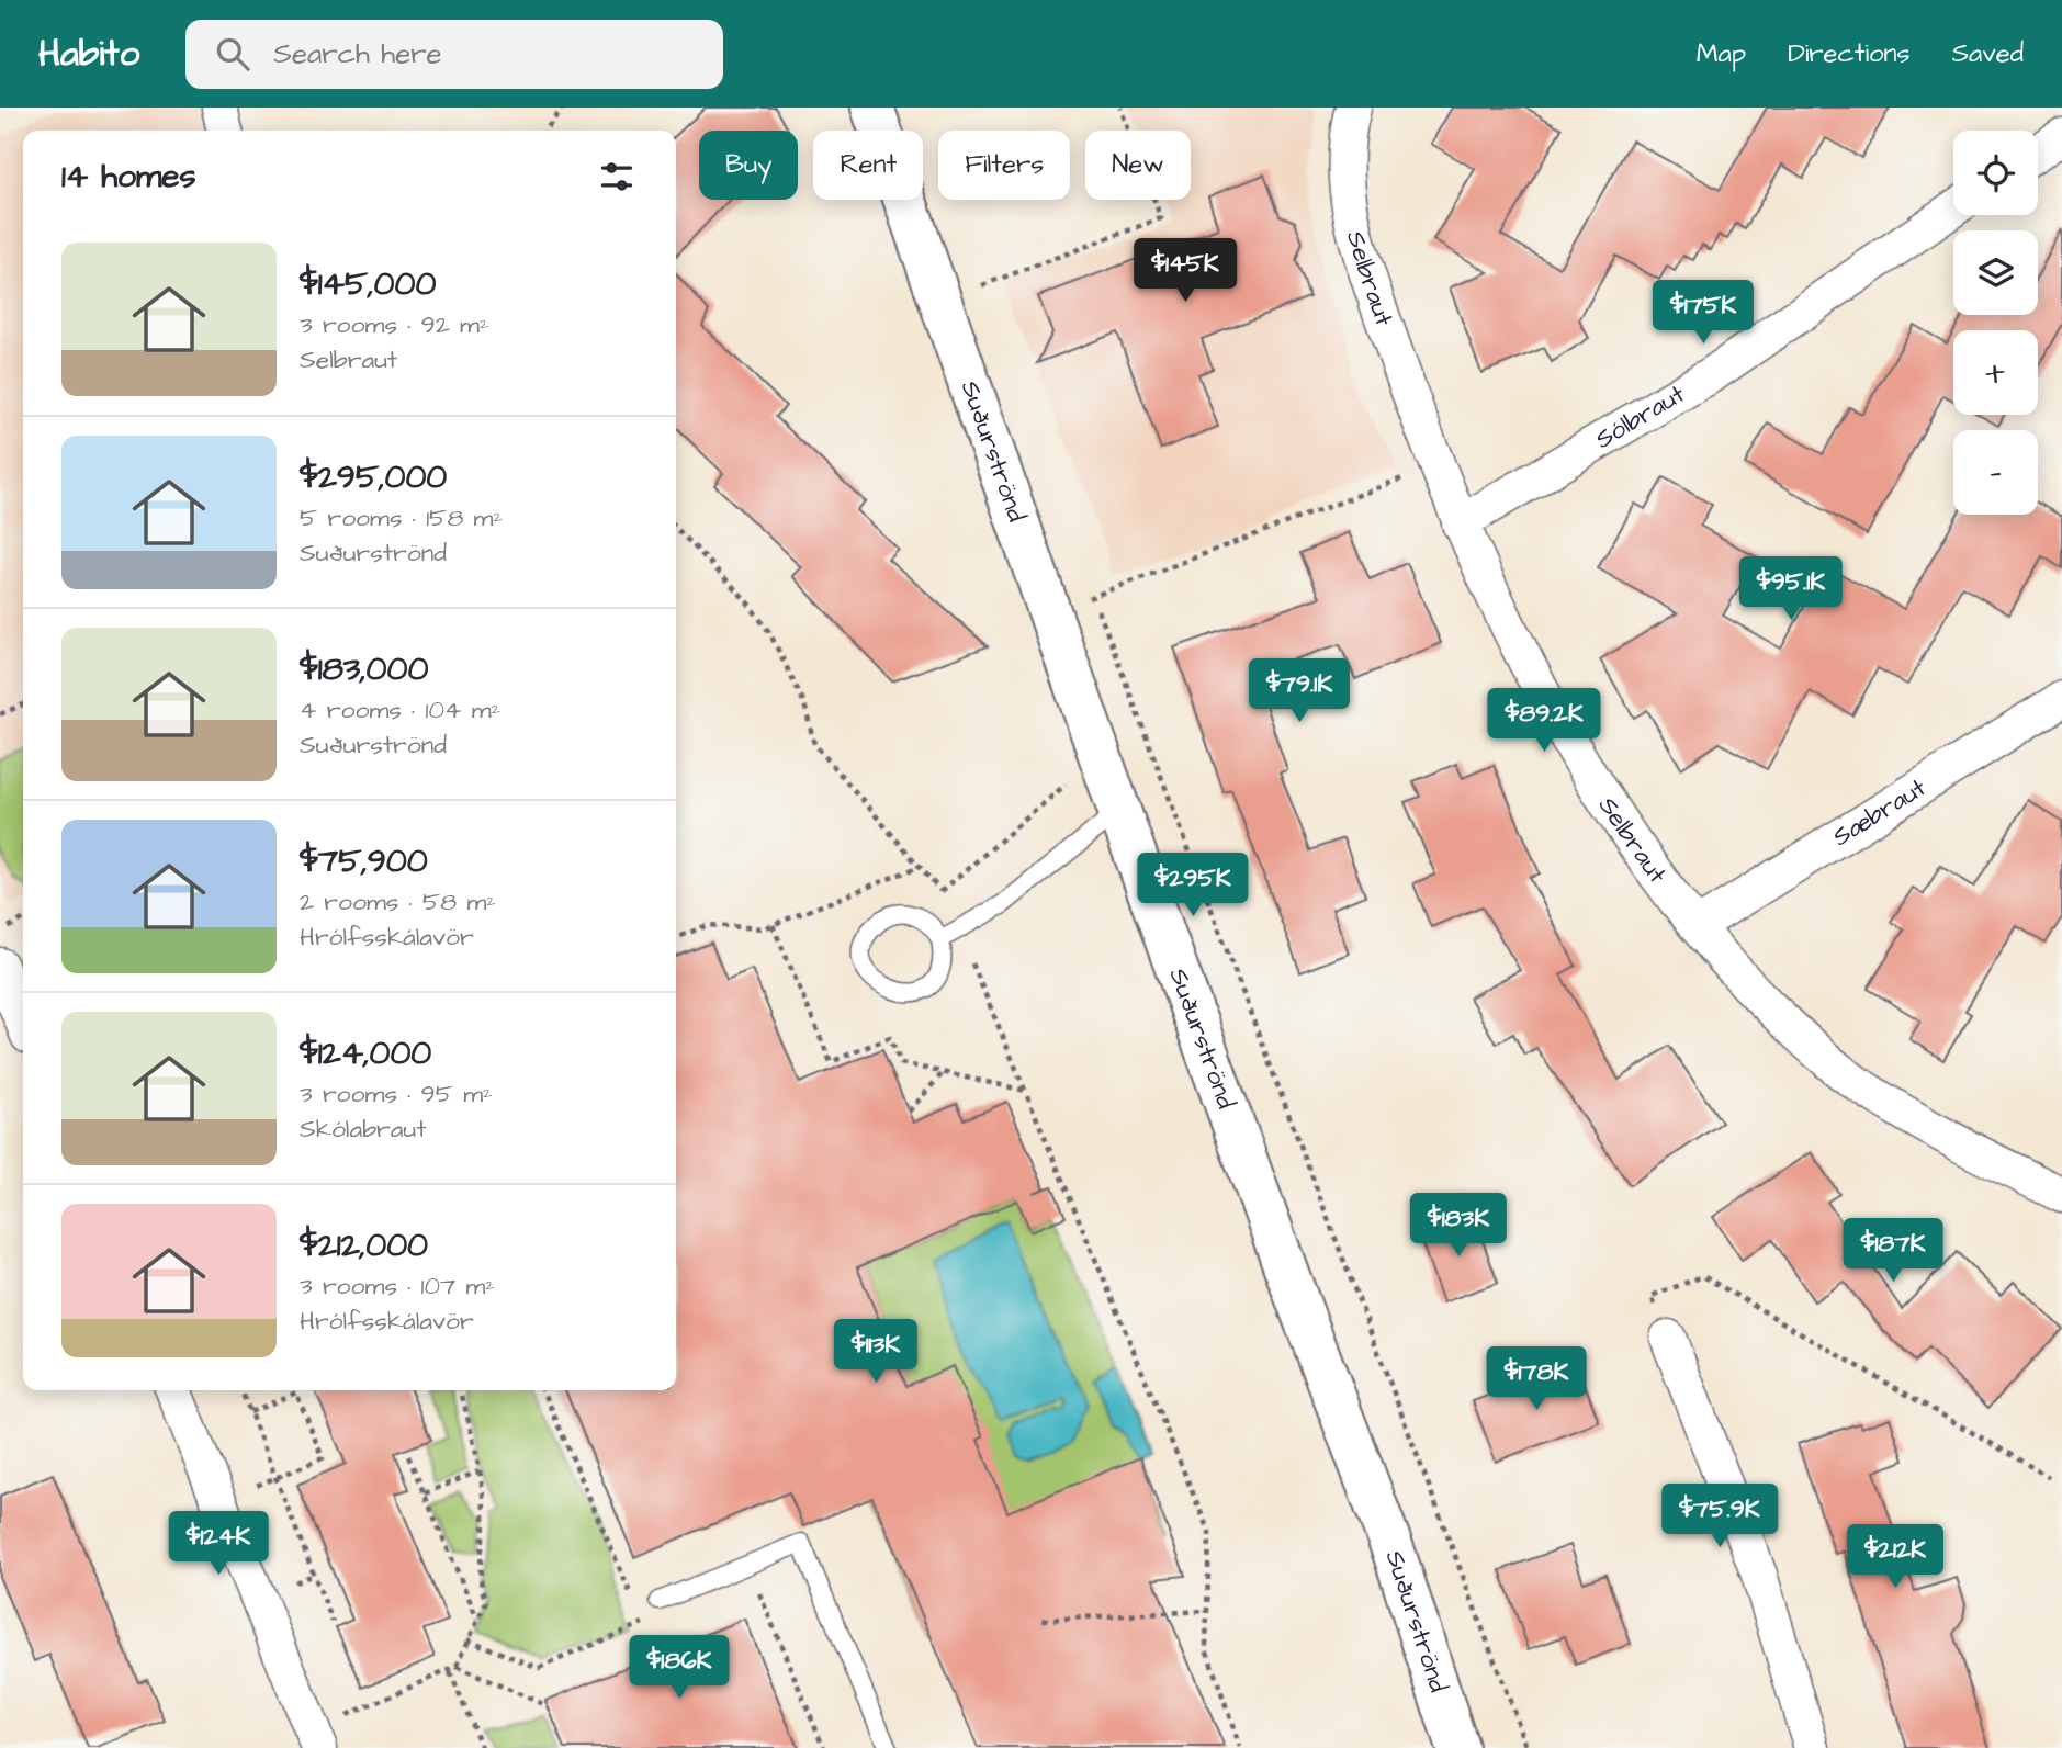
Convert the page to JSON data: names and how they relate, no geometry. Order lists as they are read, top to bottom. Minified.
{"streets":{"street":["Selbraut","Sólbraut","Suðurströnd","Sæbraut"]},"crossings":[["Selbraut","Sólbraut"],["Selbraut","Sæbraut"]],"page":{"header":"Habito","search":"Search here","nav":["Map","Directions","Saved"],"map_buttons":["+","−"],"chip":["Buy","Rent","Filters","New"],"heading":"14 homes","list":[{"name":"$145,000","note":"3 rooms · 92 m² · Selbraut"},{"name":"$295,000","note":"5 rooms · 158 m² · Suðurströnd"},{"name":"$183,000","note":"4 rooms · 104 m² · Suðurströnd"},{"name":"$75,900","note":"2 rooms · 58 m² · Hrólfsskálavör"},{"name":"$124,000","note":"3 rooms · 95 m² · Skólabraut"},{"name":"$212,000","note":"3 rooms · 107 m² · Hrólfsskálavör"}],"price":["$145K","$175K","$95.1K","$79.1K","$89.2K","$295K","$183K","$187K","$113K","$178K","$75.9K","$124K","$212K","$186K"]}}
